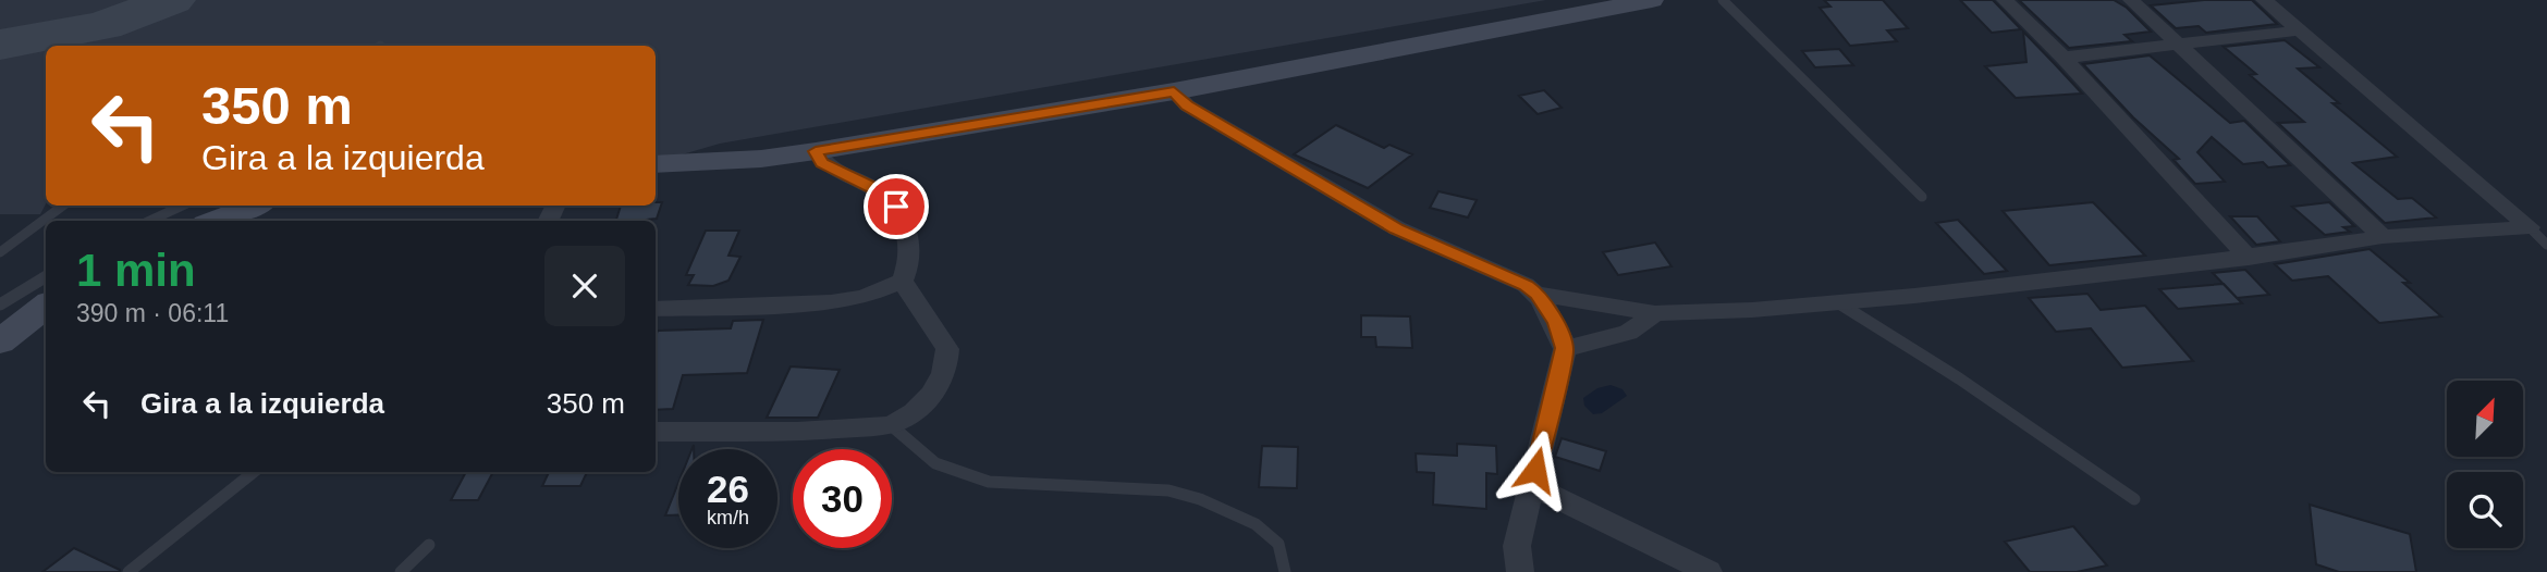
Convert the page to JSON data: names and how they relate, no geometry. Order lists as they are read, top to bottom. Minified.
{"north":"top right","page":{"turn":["350 m","Gira a la izquierda"],"heading":["1 min","390 m · 06:11"],"list":[{"name":"Gira a la izquierda","value":"350 m"}],"speed":"26 km/h","limit":"30"}}
